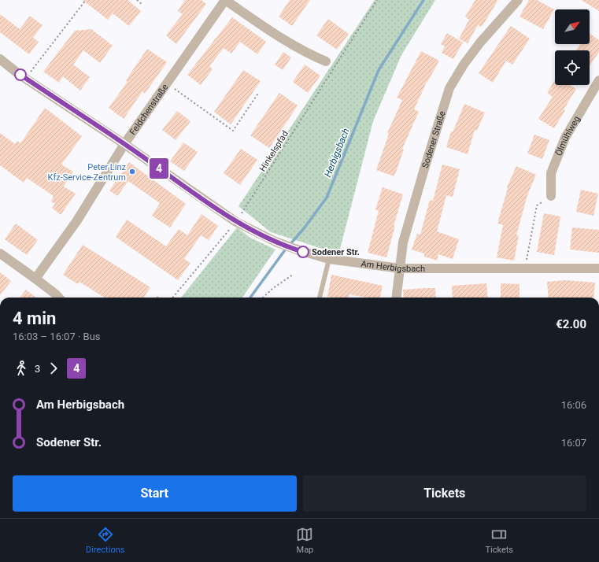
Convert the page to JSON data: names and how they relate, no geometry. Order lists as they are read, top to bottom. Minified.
{"streets":{"street":["Feldchenstraße","Ölmühlweg","Sodener Straße","Am Herbigsbach"],"path":["Hinkelspfad"]},"crossings":[["Feldchenstraße","Am Herbigsbach"],["Sodener Straße","Am Herbigsbach"],["Hinkelspfad","Am Herbigsbach"]],"water":["Herbigsbach"],"places":["Peter Linz Kfz-Service-Zentrum","Sodener Str."],"lines":["bus line 4"],"north":"top right","page":{"on_map":"4","heading":["4 min","16:03 – 16:07 · Bus","€2.00"],"legs":["3","4"],"list":[{"name":"Am Herbigsbach","value":"16:06"},{"name":"Sodener Str.","value":"16:07"}],"buttons":["Start","Tickets"],"tabs":["Directions","Map","Tickets"]}}
